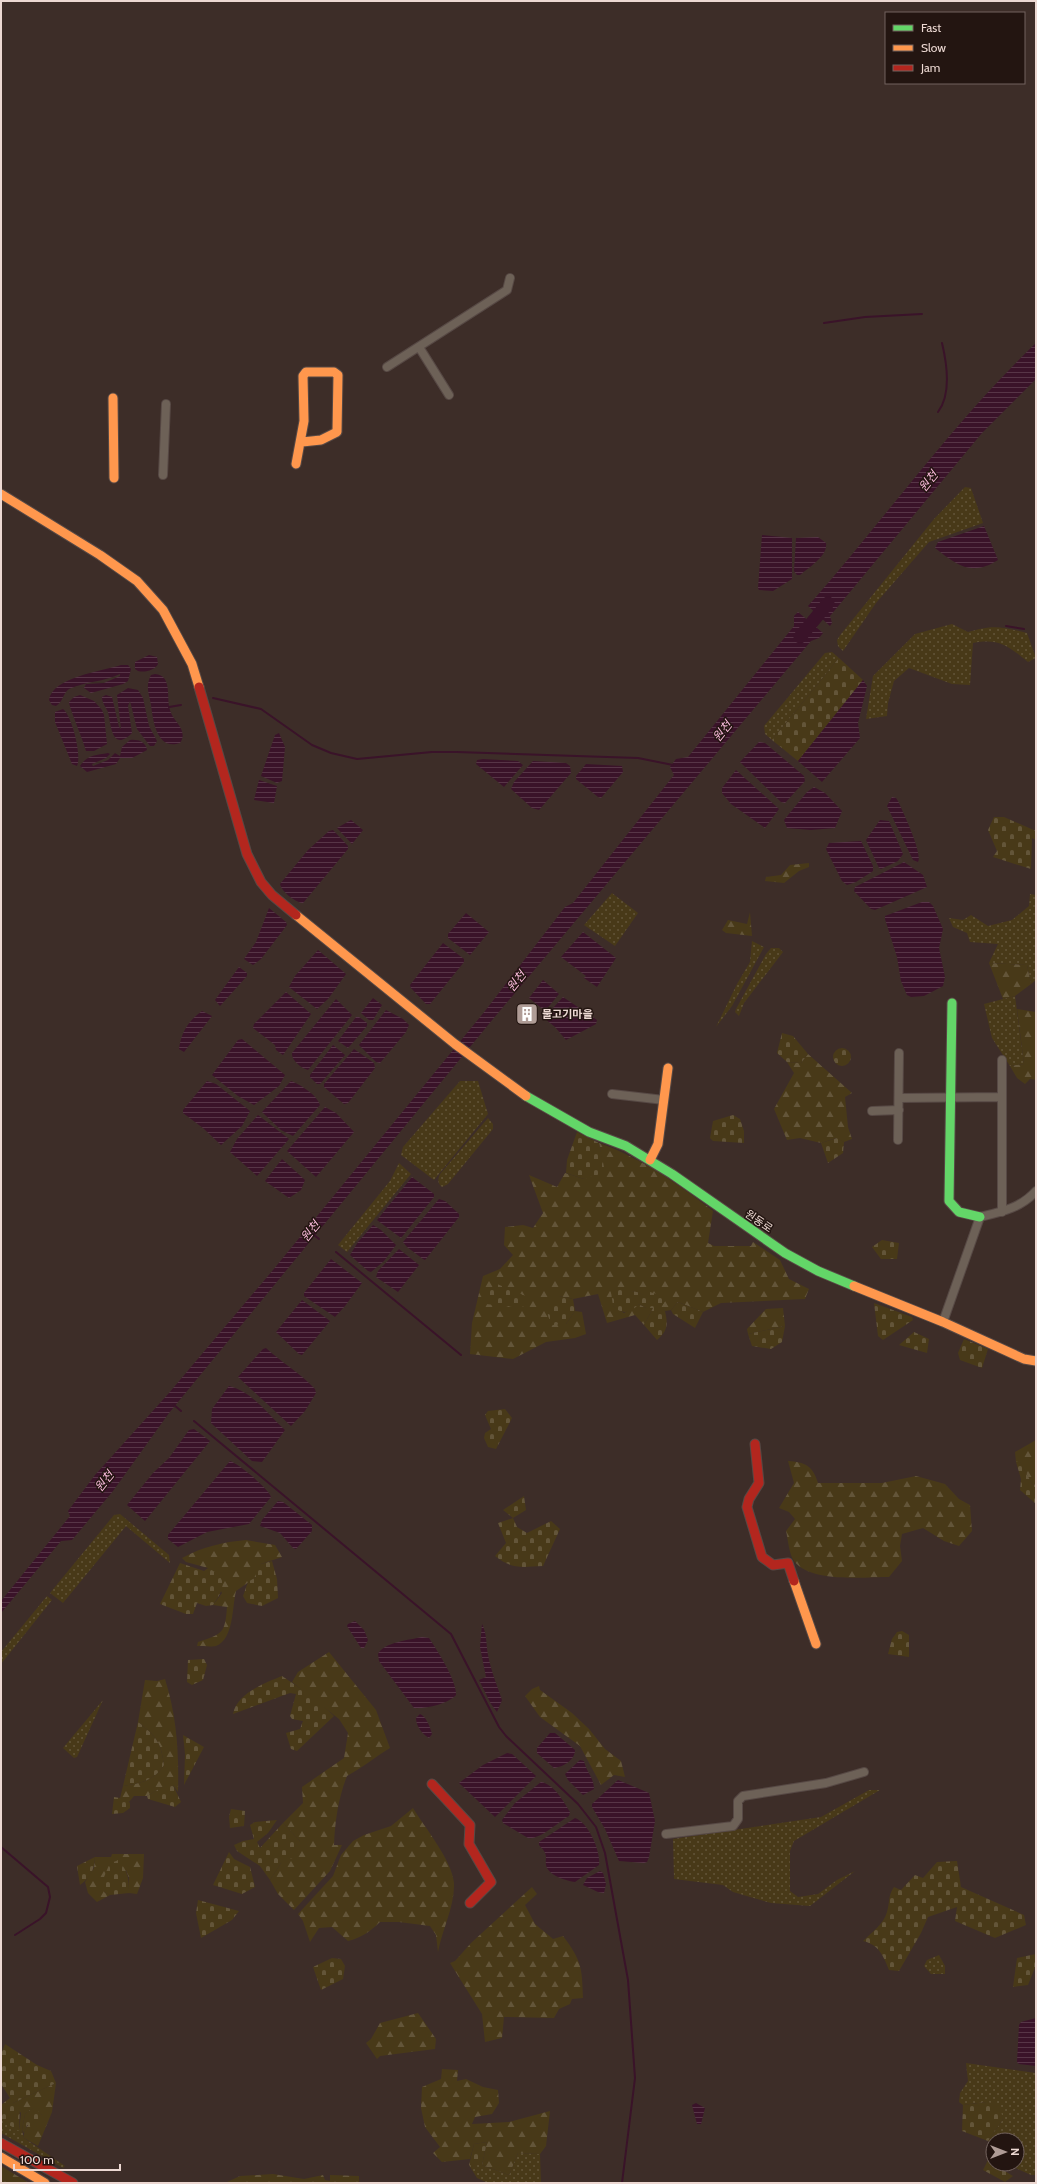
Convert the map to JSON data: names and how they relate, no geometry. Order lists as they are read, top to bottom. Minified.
{"streets":{"main road":["원동로"]},"water":["원천"],"places":{"building":["물고기마을"]},"legend":["Fast","Slow","Jam"],"scale_bar":"100 m","north":"right"}
